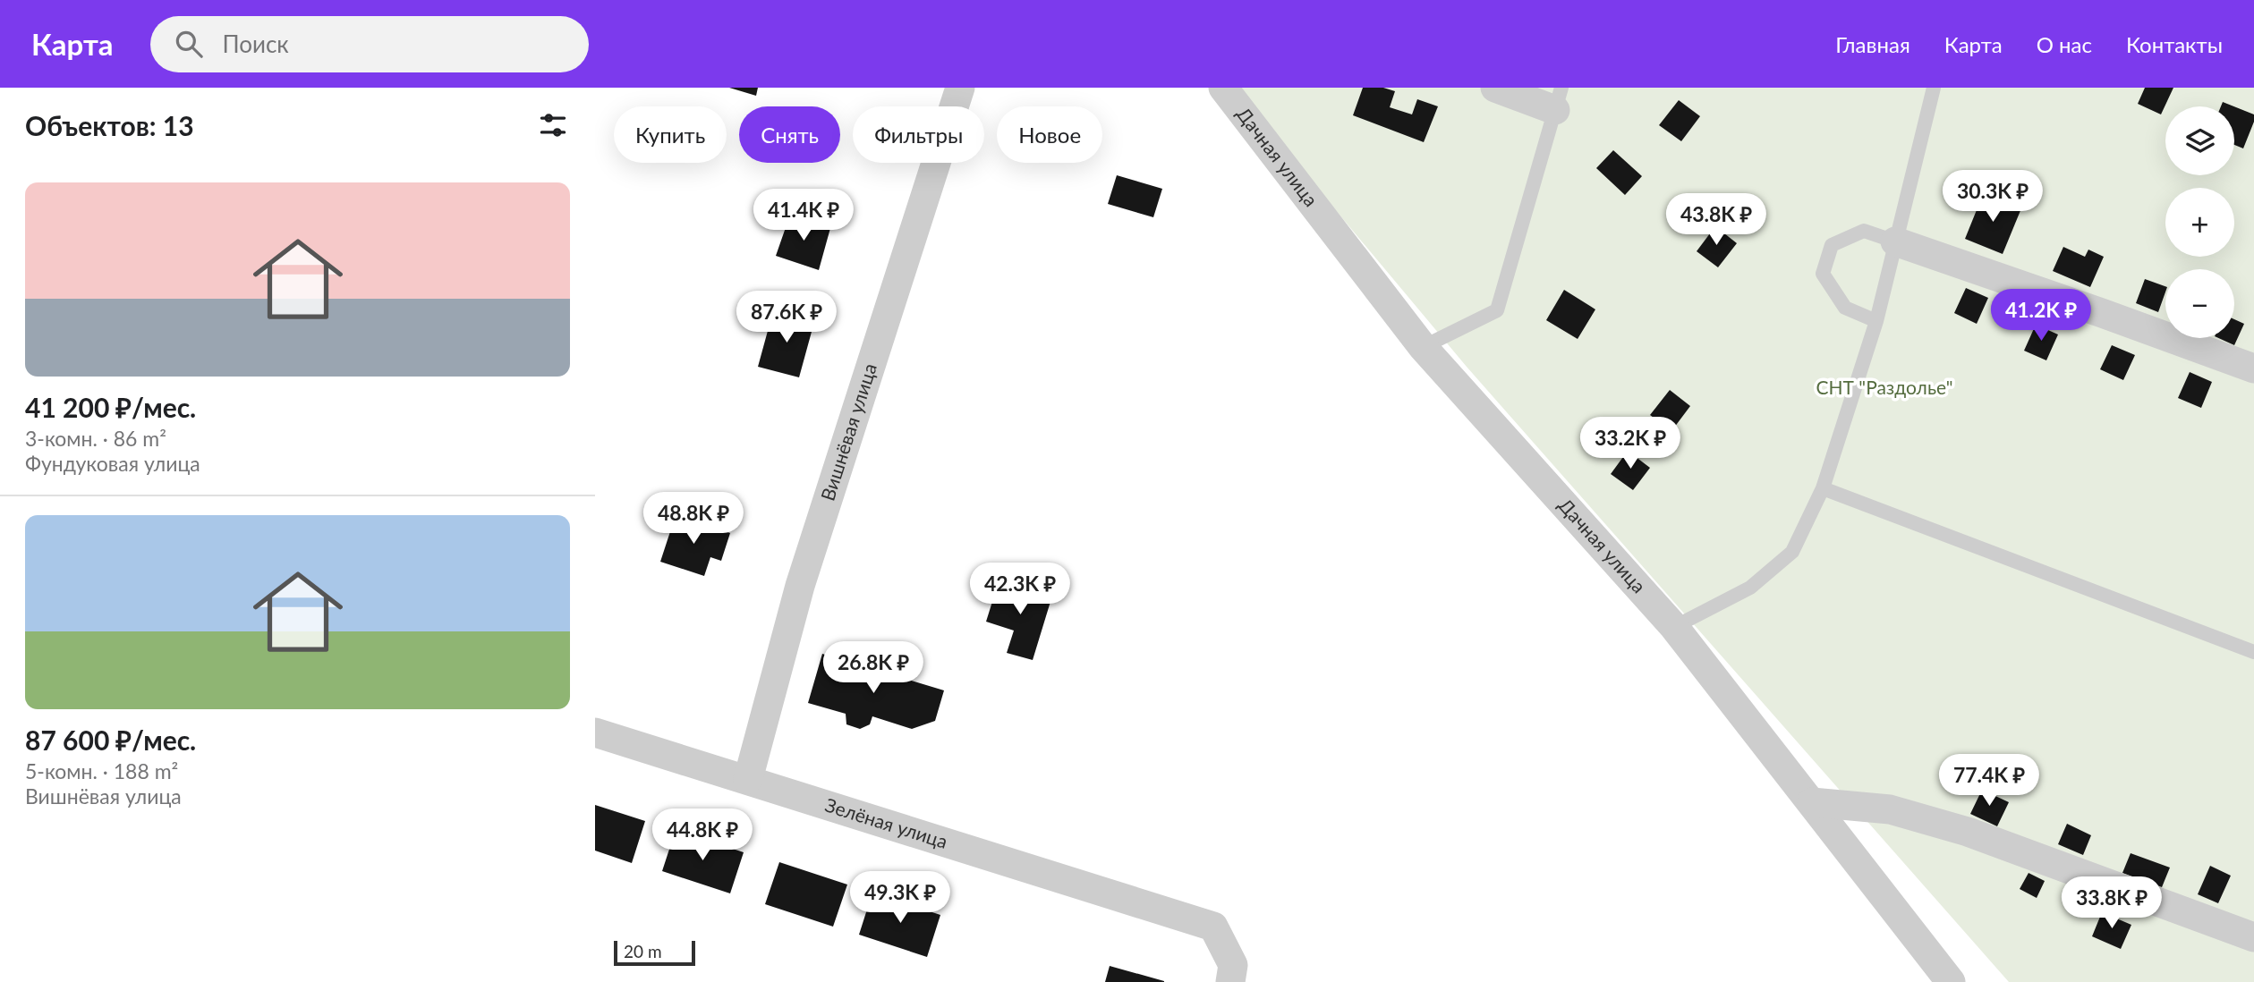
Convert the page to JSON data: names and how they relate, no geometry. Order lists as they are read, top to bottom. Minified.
{"streets":{"street":["Дачная улица","Вишнёвая улица","Зелёная улица"]},"crossings":[["Вишнёвая улица","Зелёная улица"]],"parks":["СНТ \"Раздолье\""],"scale_bar":"20 m","page":{"header":"Карта","search":"Поиск","nav":["Главная","Карта","О нас","Контакты"],"heading":"Объектов: 13","map_buttons":["+","−"],"chip":["Купить","Снять","Фильтры","Новое"],"list":[{"name":"41 200 ₽/мес.","note":"3-комн. · 86 m² · Фундуковая улица"},{"name":"87 600 ₽/мес.","note":"5-комн. · 188 m² · Вишнёвая улица"}],"price":["30.3K ₽","41.4K ₽","43.8K ₽","41.2K ₽","87.6K ₽","33.2K ₽","48.8K ₽","42.3K ₽","26.8K ₽","77.4K ₽","44.8K ₽","49.3K ₽","33.8K ₽"],"scale":"20 m"}}
